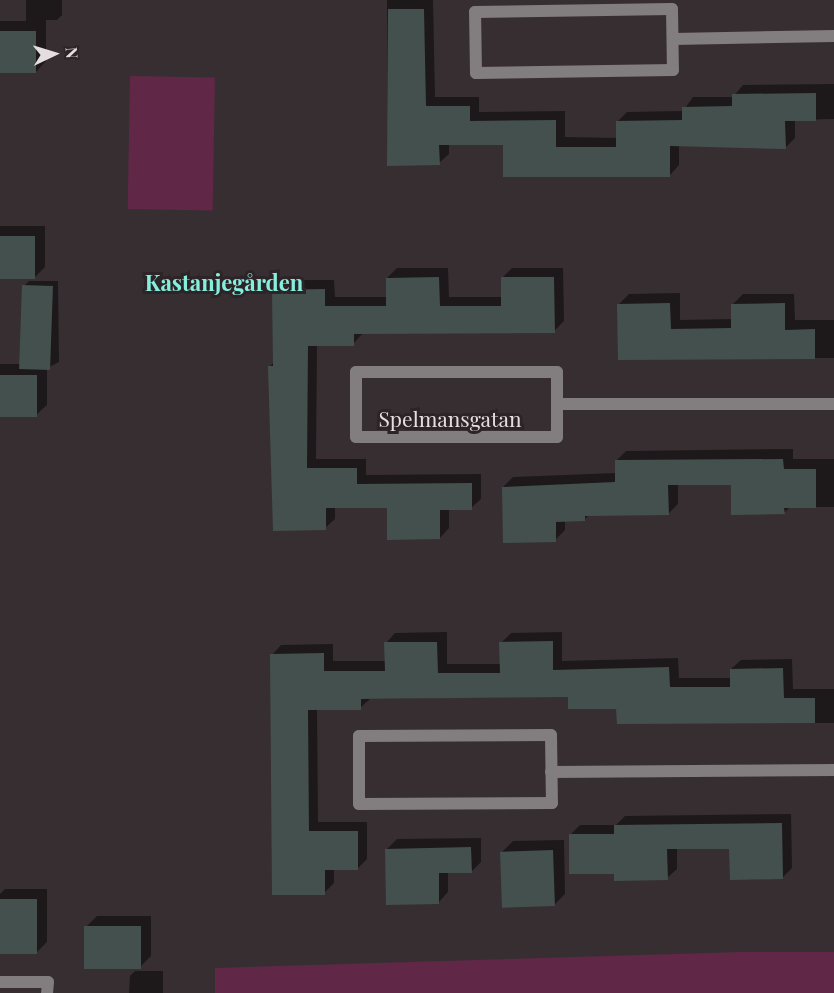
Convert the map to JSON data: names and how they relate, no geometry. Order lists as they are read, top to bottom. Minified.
{"streets":{"street":["Spelmansgatan"]},"districts":["Kastanjegården"],"north":"right"}
